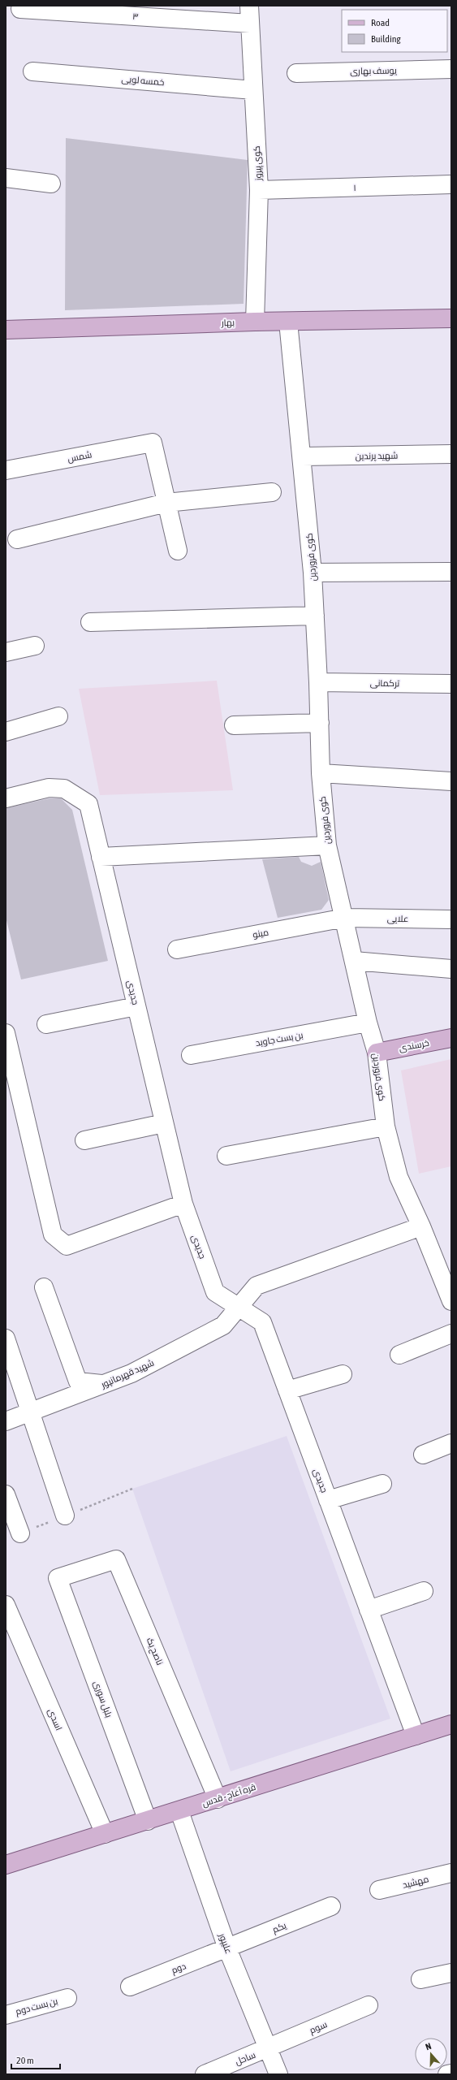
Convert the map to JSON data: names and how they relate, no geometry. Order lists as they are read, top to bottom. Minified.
{"streets":{"main road":["بهار","خرسندی","قره آغاج - قدس"],"street":["۳","یوسف بهاری","خمسه لویی","کوی پیروز","۱","شهید پرندین","شمس","کوی فروردین","ترکمانی","علایی","مینو","جدیدی","بن بست جاوید","شهید قهرمانپور","ناصح یک","بلبل سوری","اسدی","مهشید","یکم","علیپور","دوم","بن بست دوم","سوم","ساحل"]},"crossings":[["۳","کوی پیروز"],["خمسه لویی","کوی پیروز"],["کوی پیروز","۱"],["کوی پیروز","بهار"],["بهار","کوی فروردین"],["شهید پرندین","کوی فروردین"],["کوی فروردین","ترکمانی"],["کوی فروردین","علایی"],["کوی فروردین","مینو"],["کوی فروردین","بن بست جاوید"],["کوی فروردین","خرسندی"],["کوی فروردین","شهید قهرمانپور"],["علایی","مینو"],["جدیدی","شهید قهرمانپور"],["جدیدی","قره آغاج - قدس"],["ناصح یک","بلبل سوری"],["ناصح یک","قره آغاج - قدس"],["بلبل سوری","قره آغاج - قدس"],["اسدی","قره آغاج - قدس"],["قره آغاج - قدس","علیپور"],["یکم","علیپور"],["یکم","دوم"],["علیپور","دوم"],["علیپور","سوم"],["علیپور","ساحل"],["سوم","ساحل"]],"legend":["Road","Building"],"scale_bar":"20 m","north":"top"}
